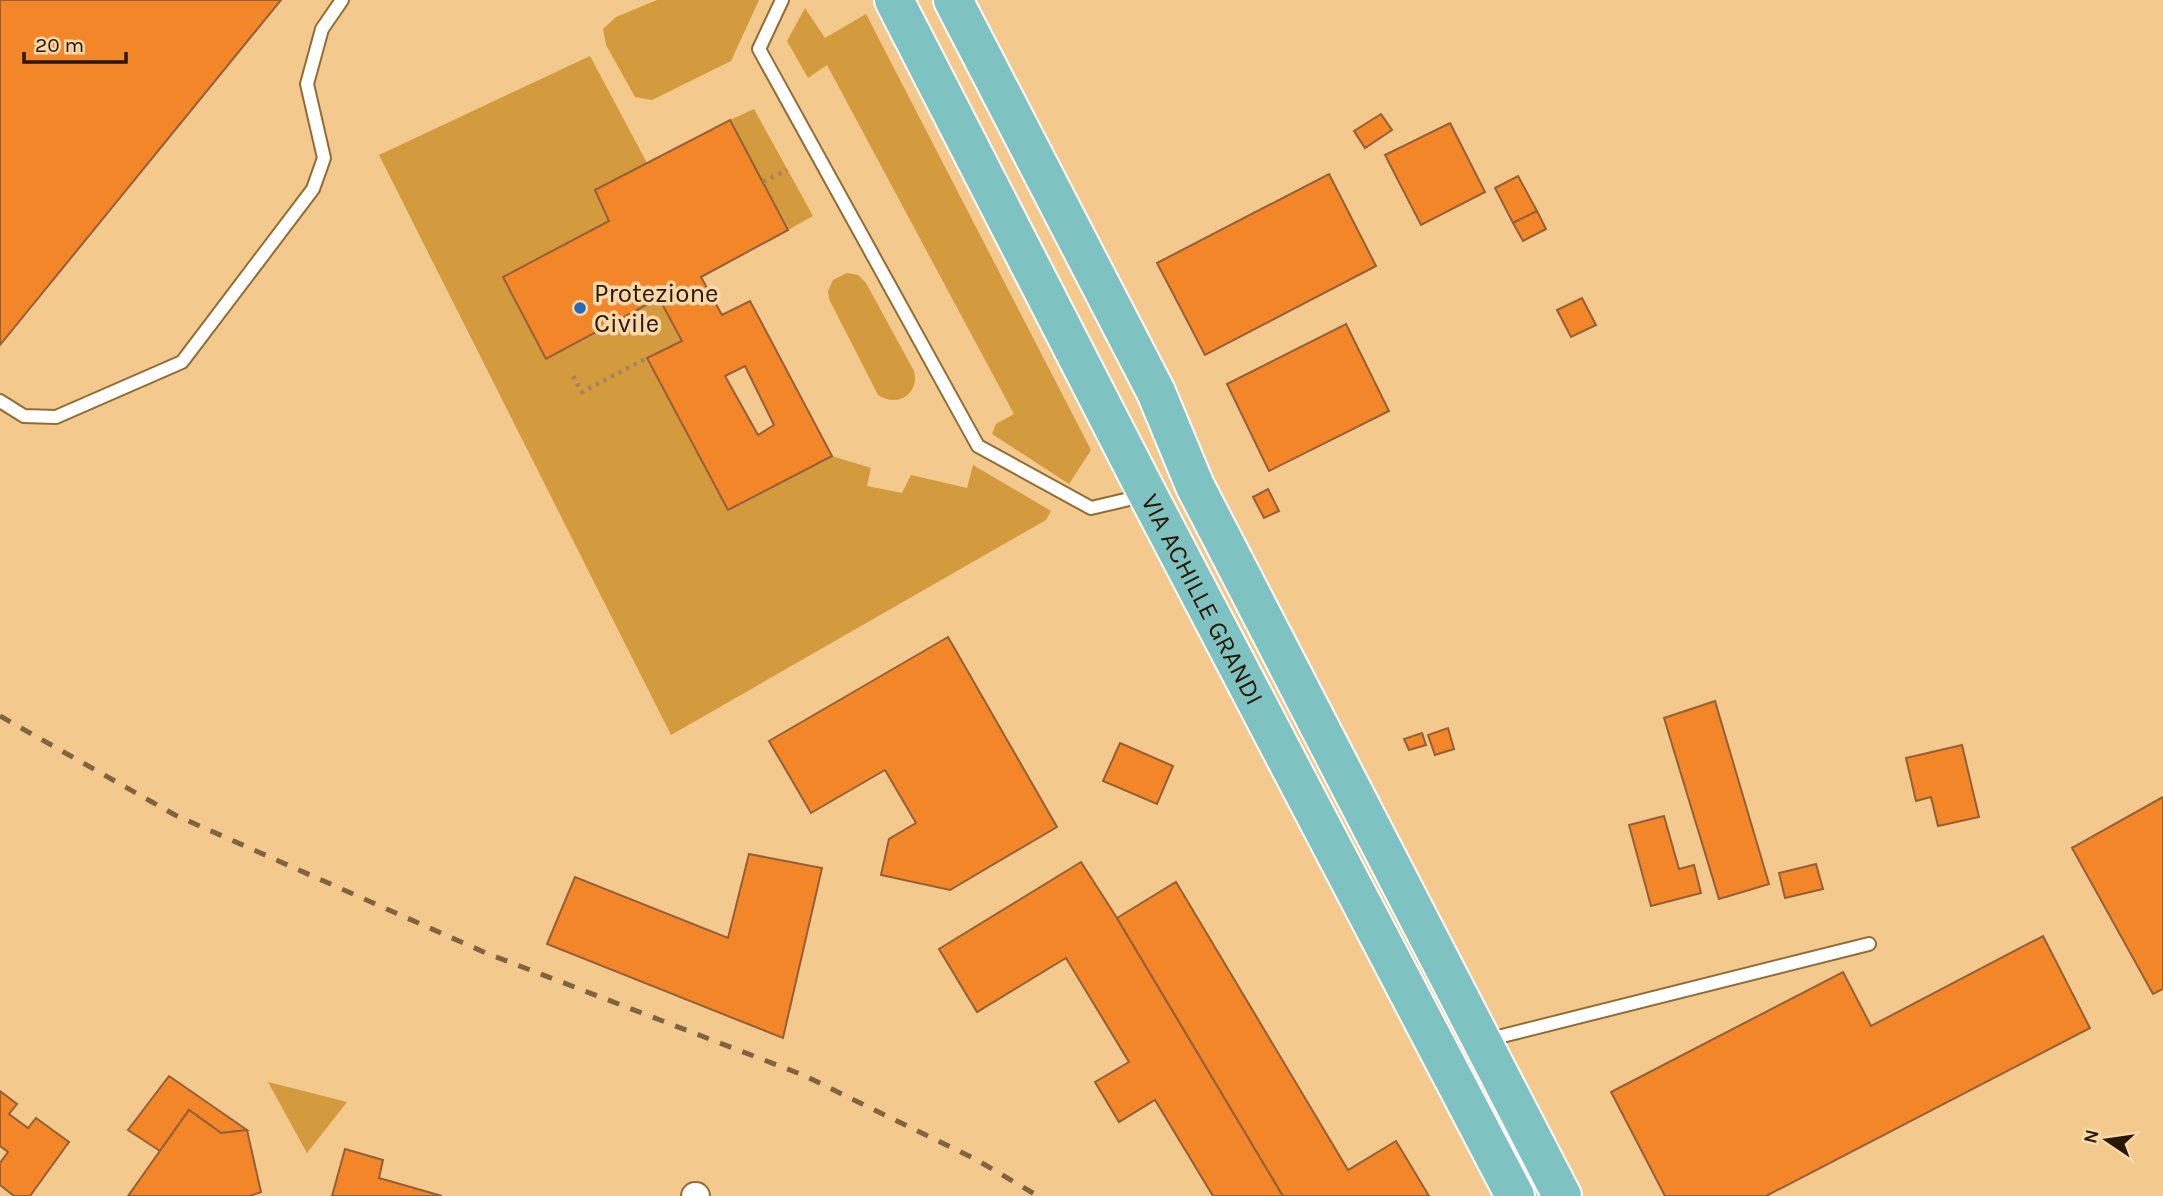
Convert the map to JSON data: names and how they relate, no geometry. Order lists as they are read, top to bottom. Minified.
{"streets":{"main road":["VIA ACHILLE GRANDI"]},"places":["Protezione Civile"],"scale_bar":"20 m","north":"left"}
